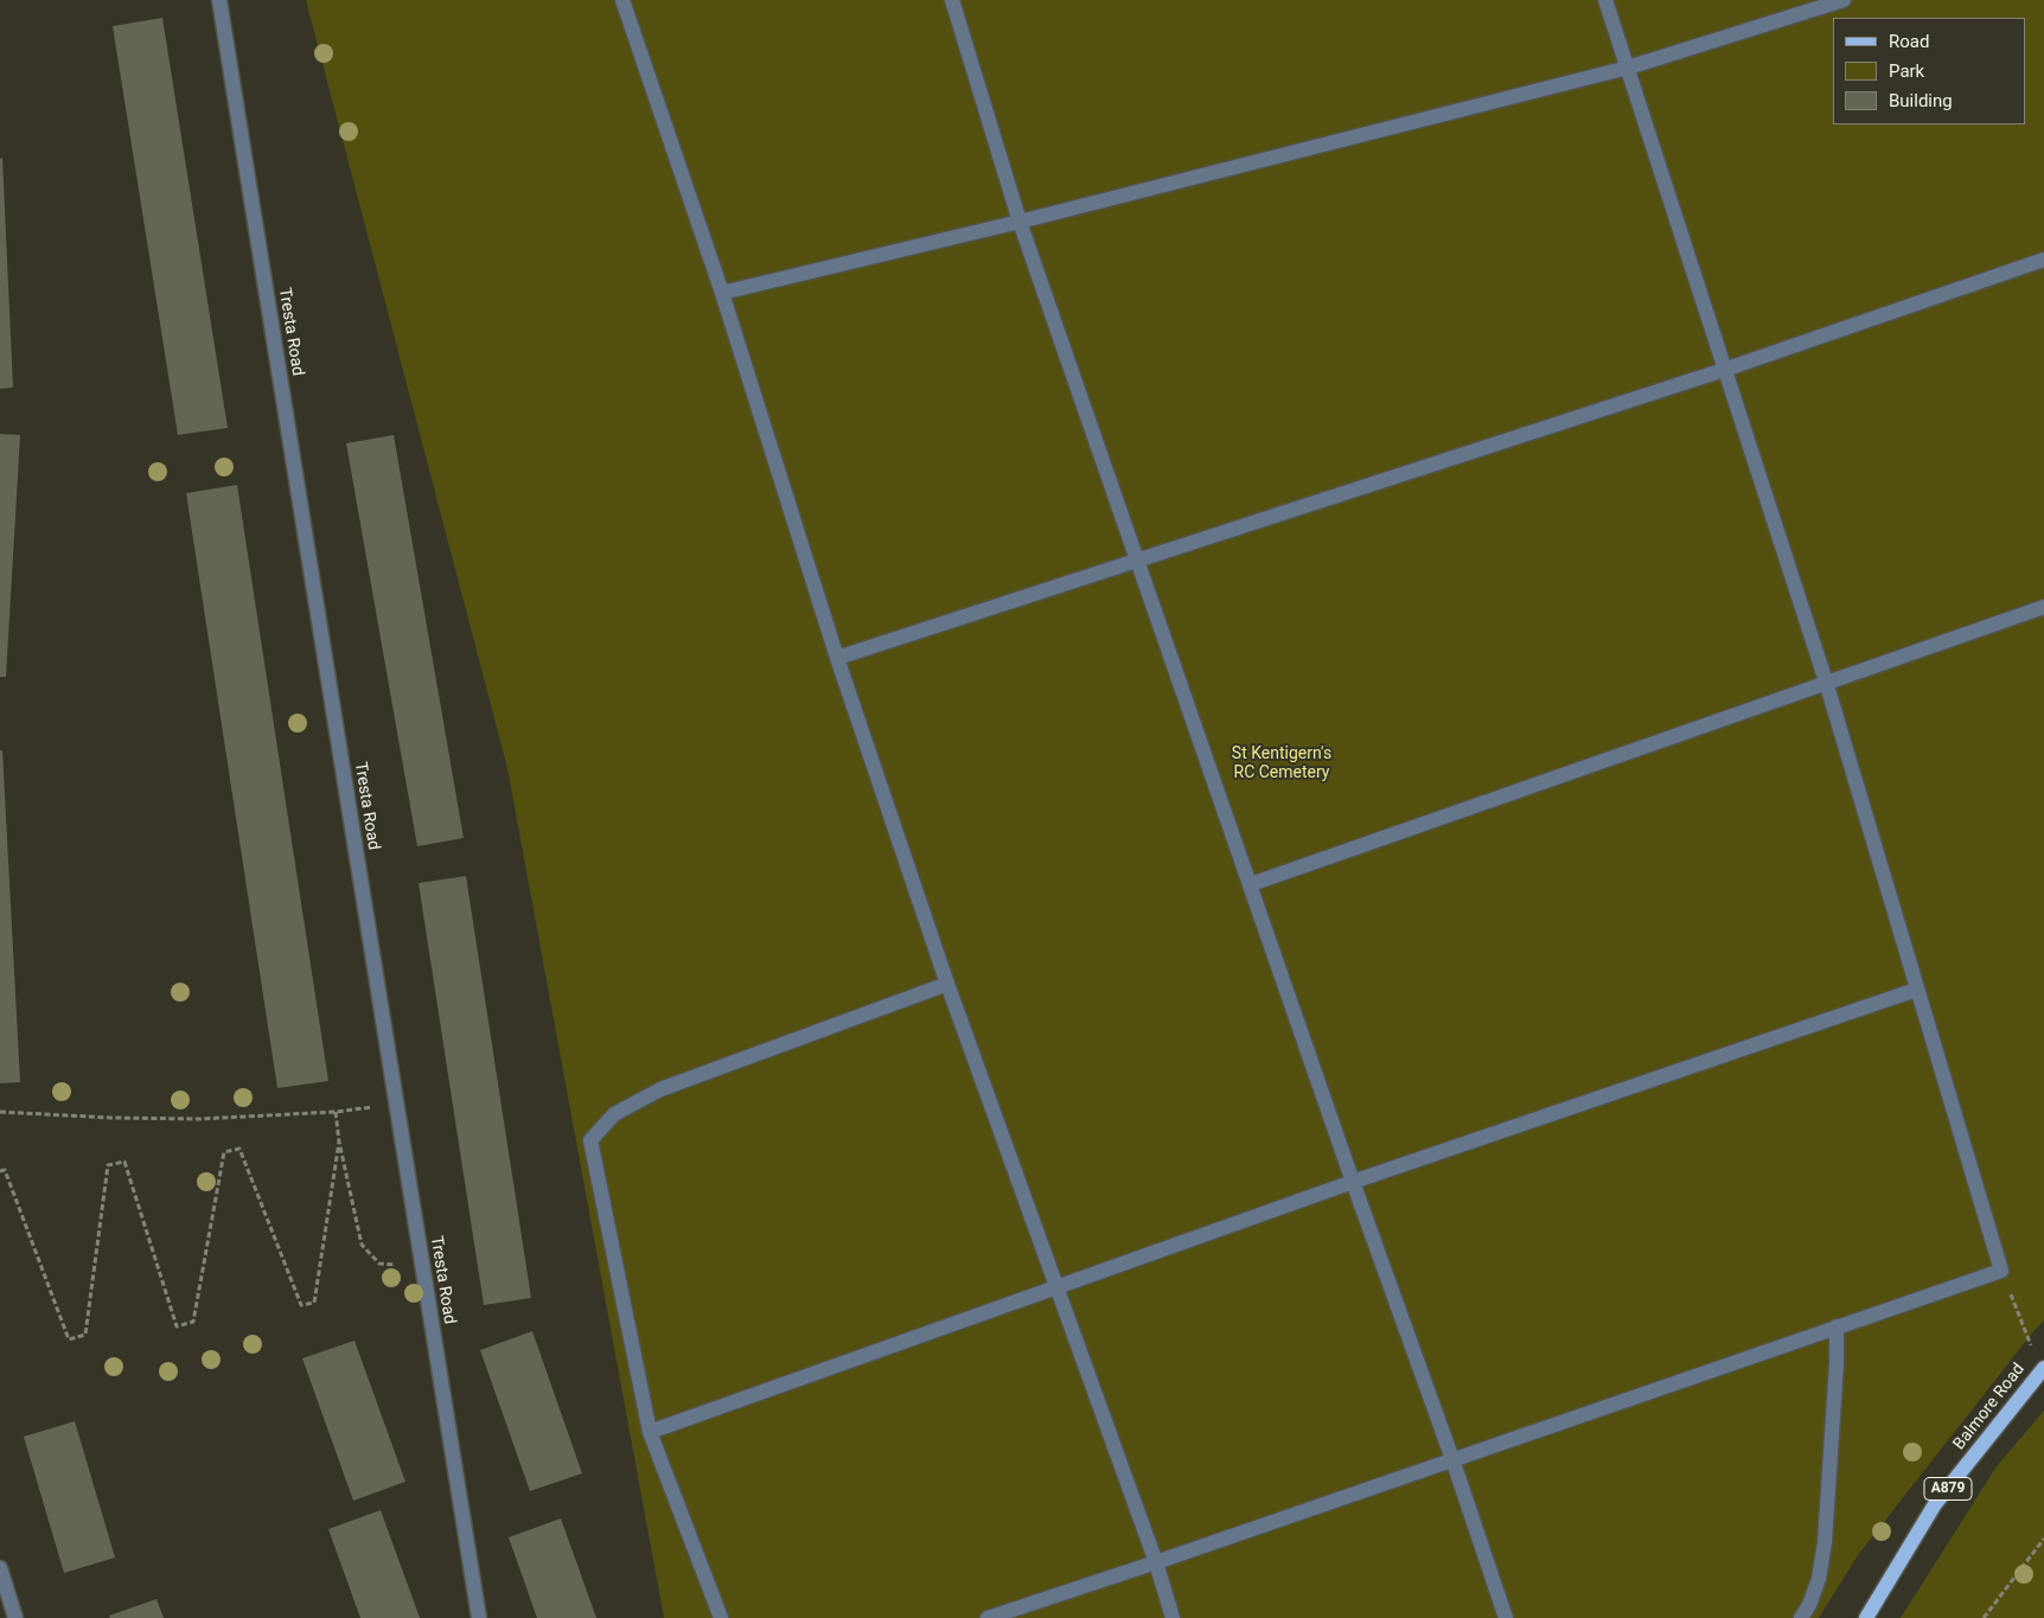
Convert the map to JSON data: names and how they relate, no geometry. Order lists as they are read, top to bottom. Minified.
{"streets":{"main road":["Balmore Road","A879"],"street":["Tresta Road"]},"parks":["St Kentigern's RC Cemetery"],"legend":["Road","Park","Building"]}
